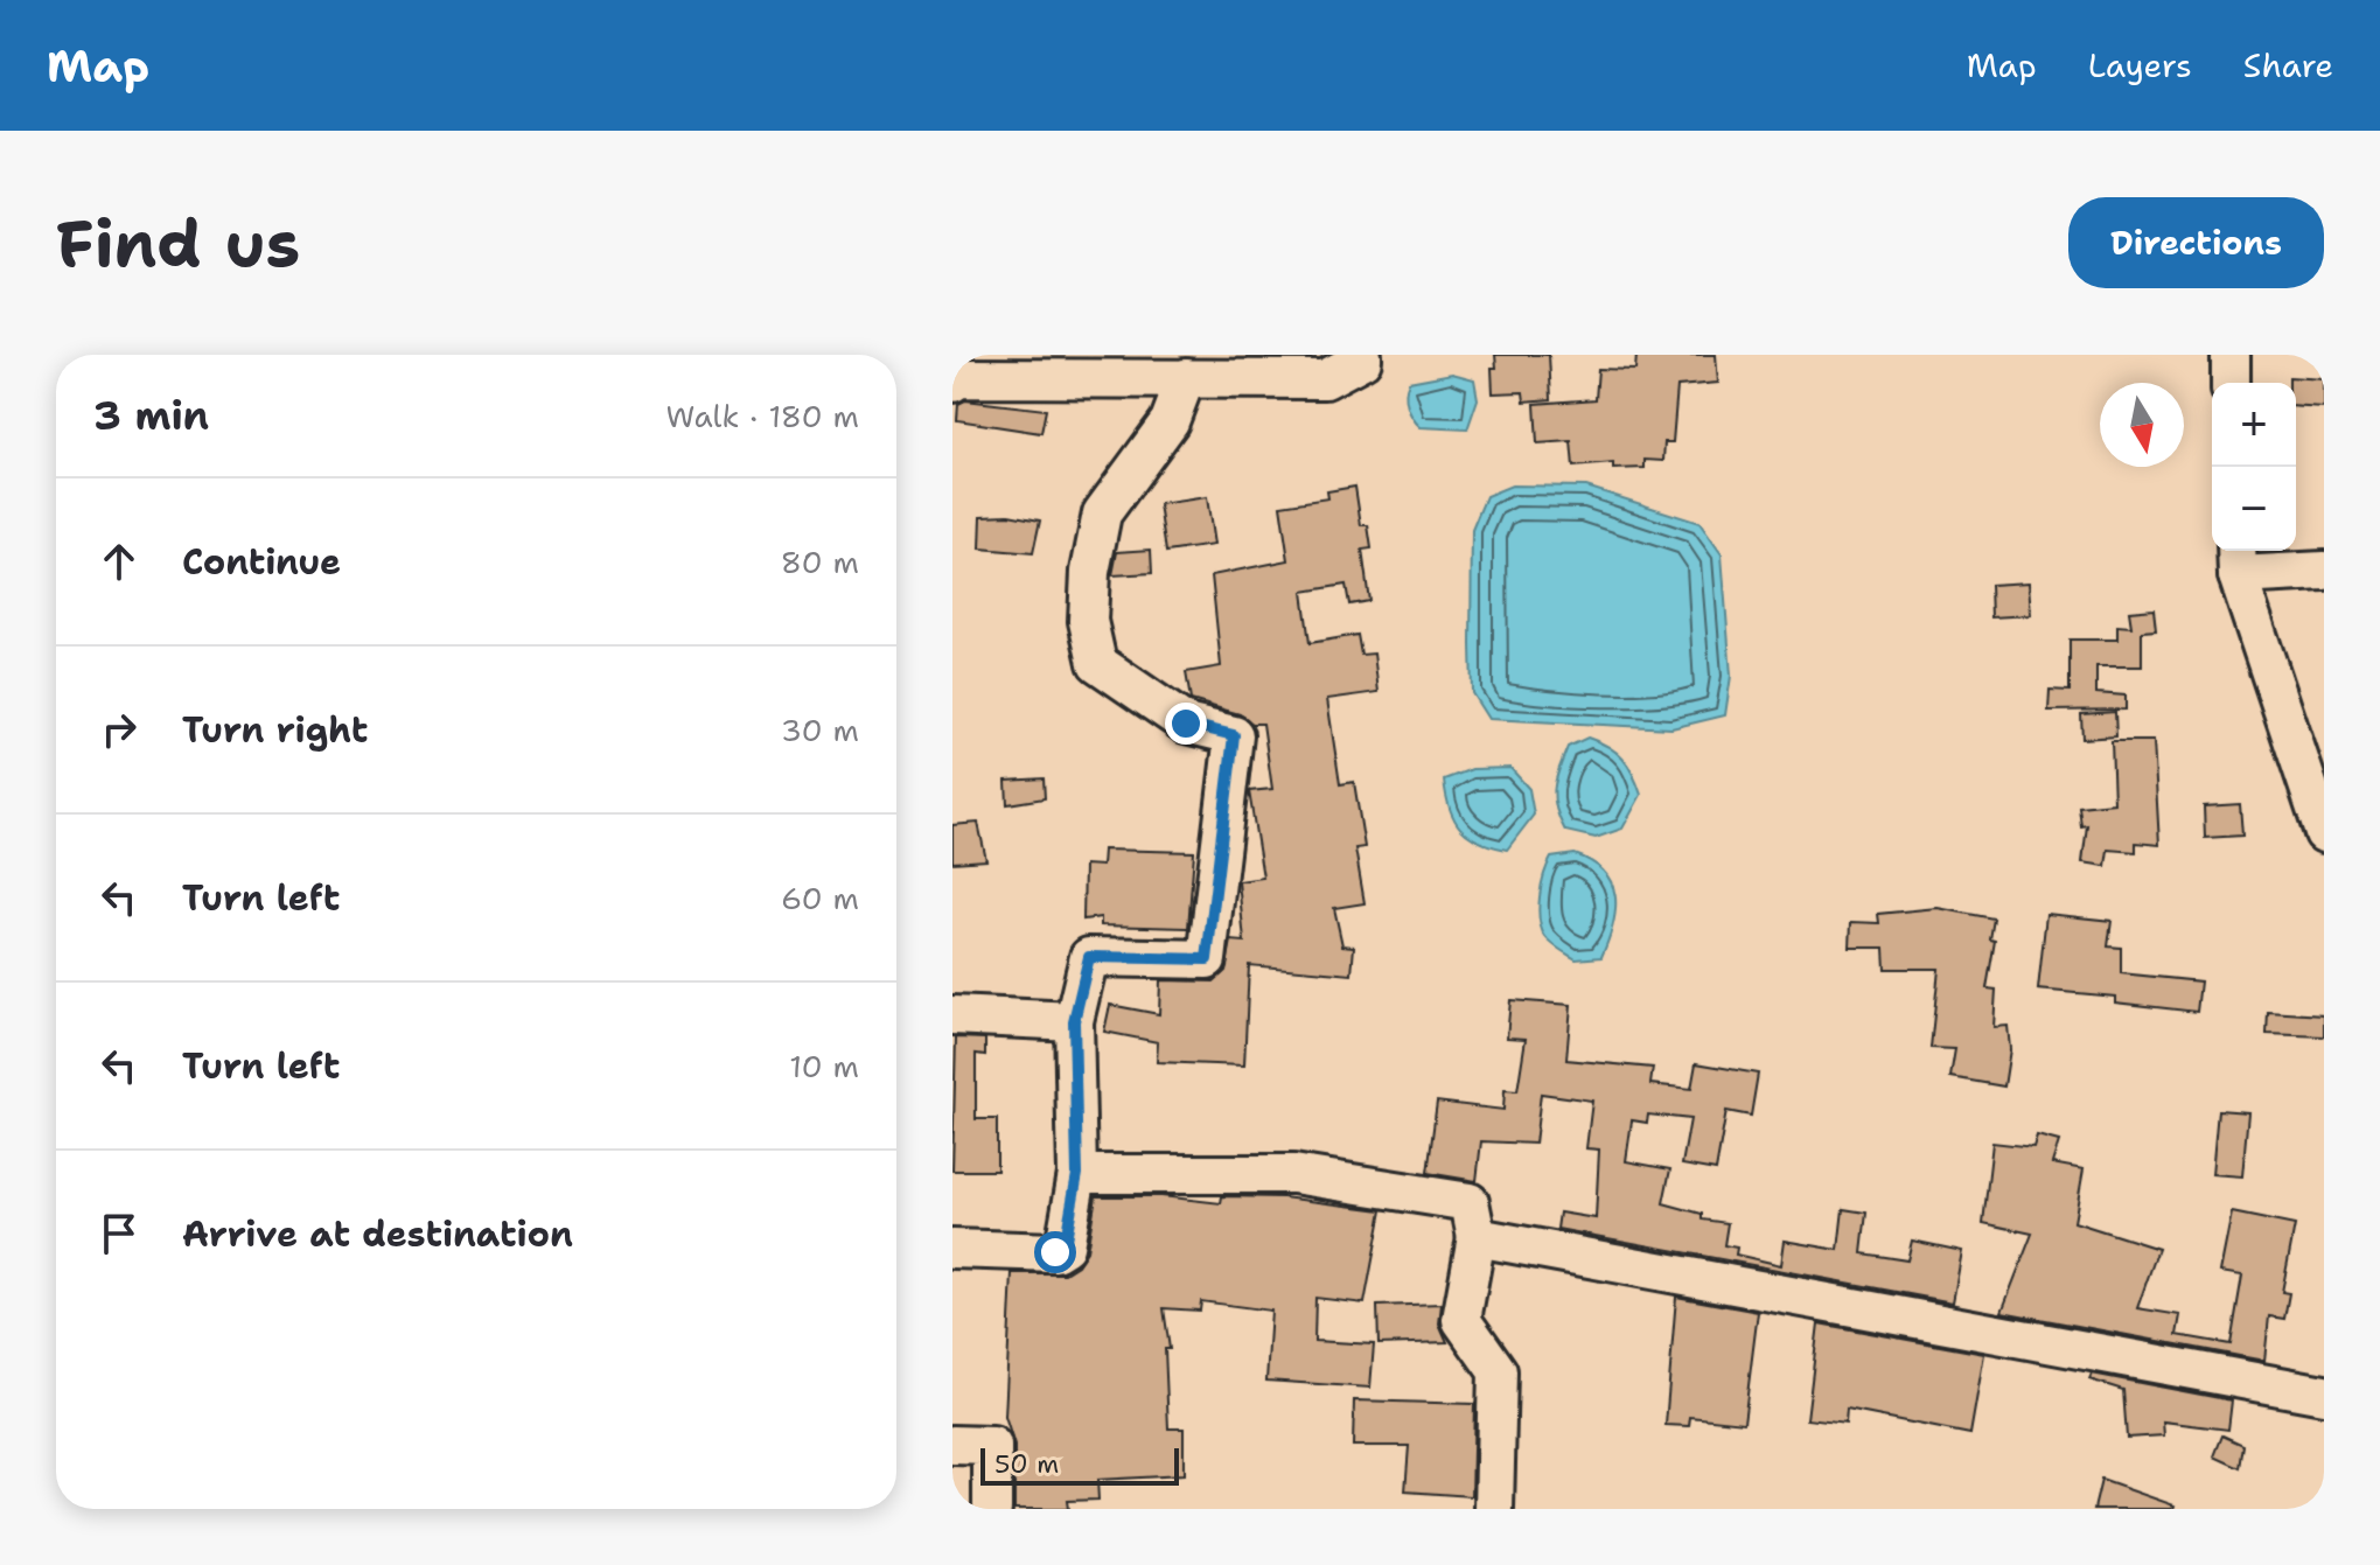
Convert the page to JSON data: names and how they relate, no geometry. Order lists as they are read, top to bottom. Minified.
{"scale_bar":"50 m","north":"bottom","page":{"header":"Map","nav":["Map","Layers","Share"],"buttons":"Directions","title":"Find us","heading":["3 min","Walk · 180 m"],"map_buttons":["+","−"],"list":[["Continue","80 m"],["Turn right","30 m"],["Turn left","60 m"],["Turn left","10 m"],"Arrive at destination"],"scale":"50 m"}}
